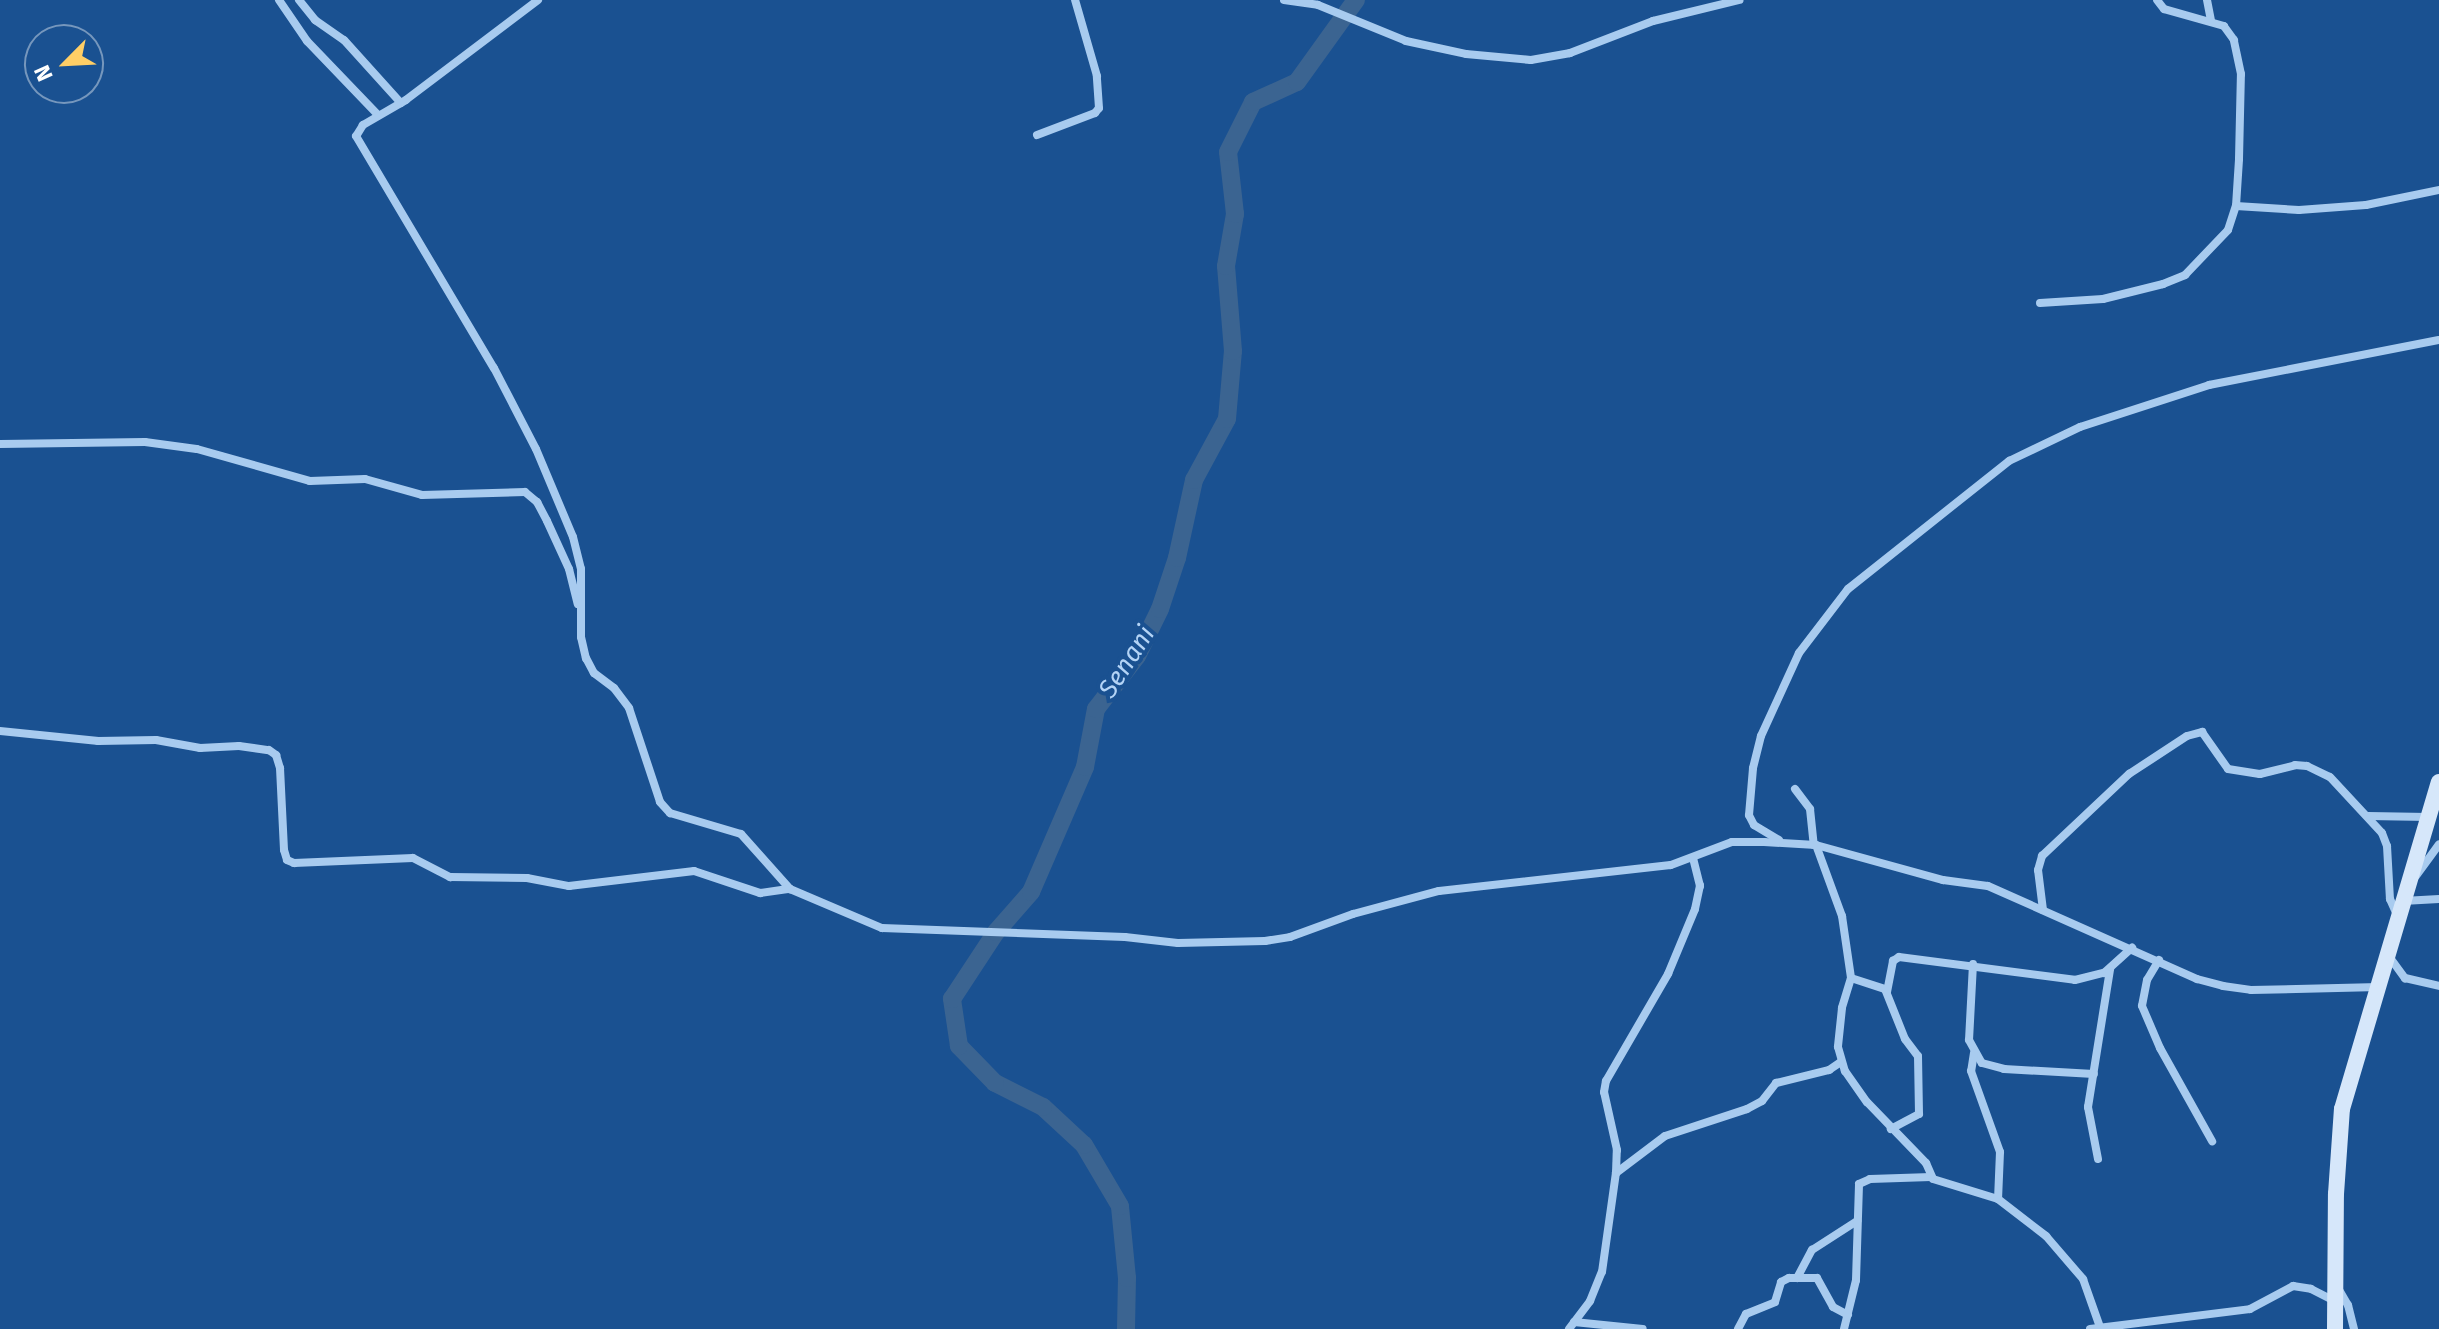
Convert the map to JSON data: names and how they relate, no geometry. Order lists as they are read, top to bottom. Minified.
{"water":["Senani"],"north":"bottom left"}
